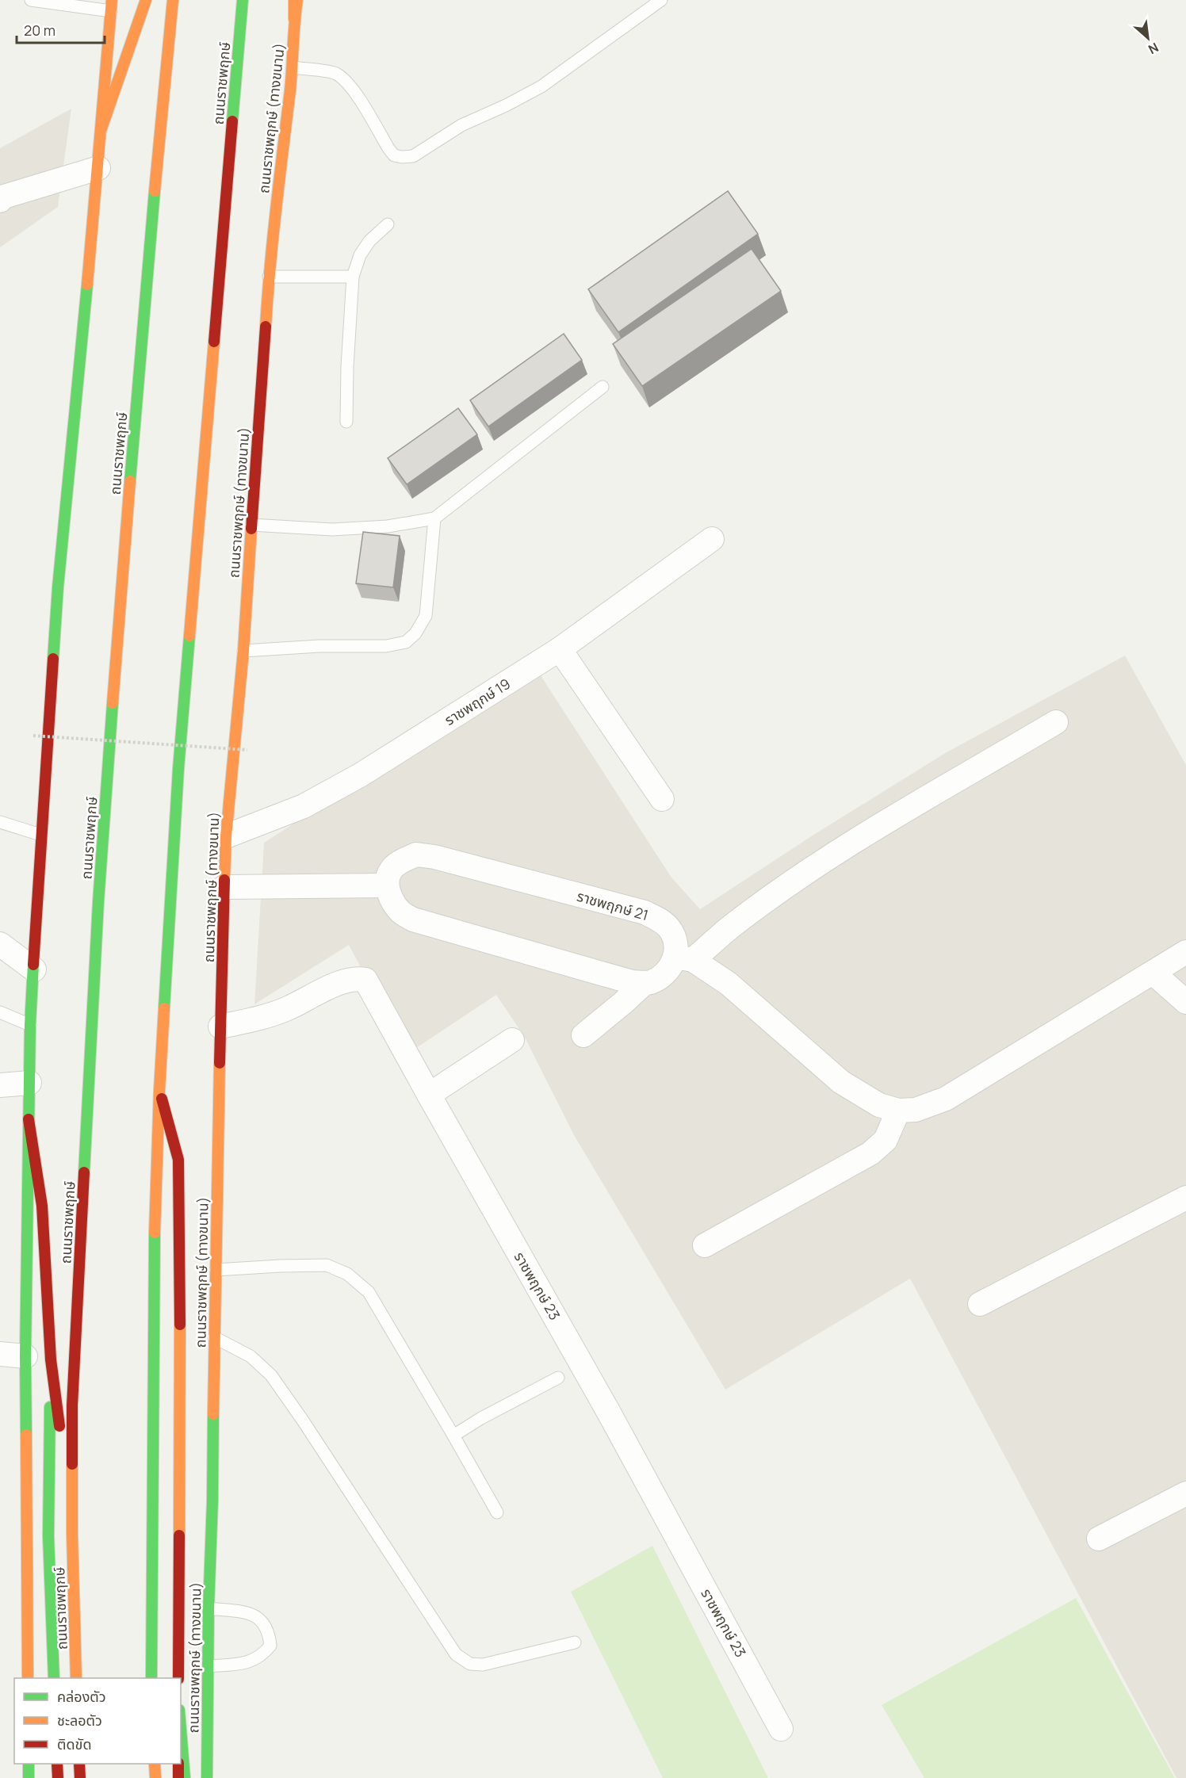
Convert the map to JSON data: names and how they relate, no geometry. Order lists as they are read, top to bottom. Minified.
{"streets":{"main road":["ถนนราชพฤกษ์","ถนนราชพฤกษ์ (ทางขนาน)"],"street":["ราชพฤกษ์ 19","ราชพฤกษ์ 21","ราชพฤกษ์ 23"]},"crossings":[["ถนนราชพฤกษ์ (ทางขนาน)","ราชพฤกษ์ 19"],["ถนนราชพฤกษ์ (ทางขนาน)","ราชพฤกษ์ 23"]],"legend":["คล่องตัว","ชะลอตัว","ติดขัด"],"scale_bar":"20 m","north":"bottom right"}
